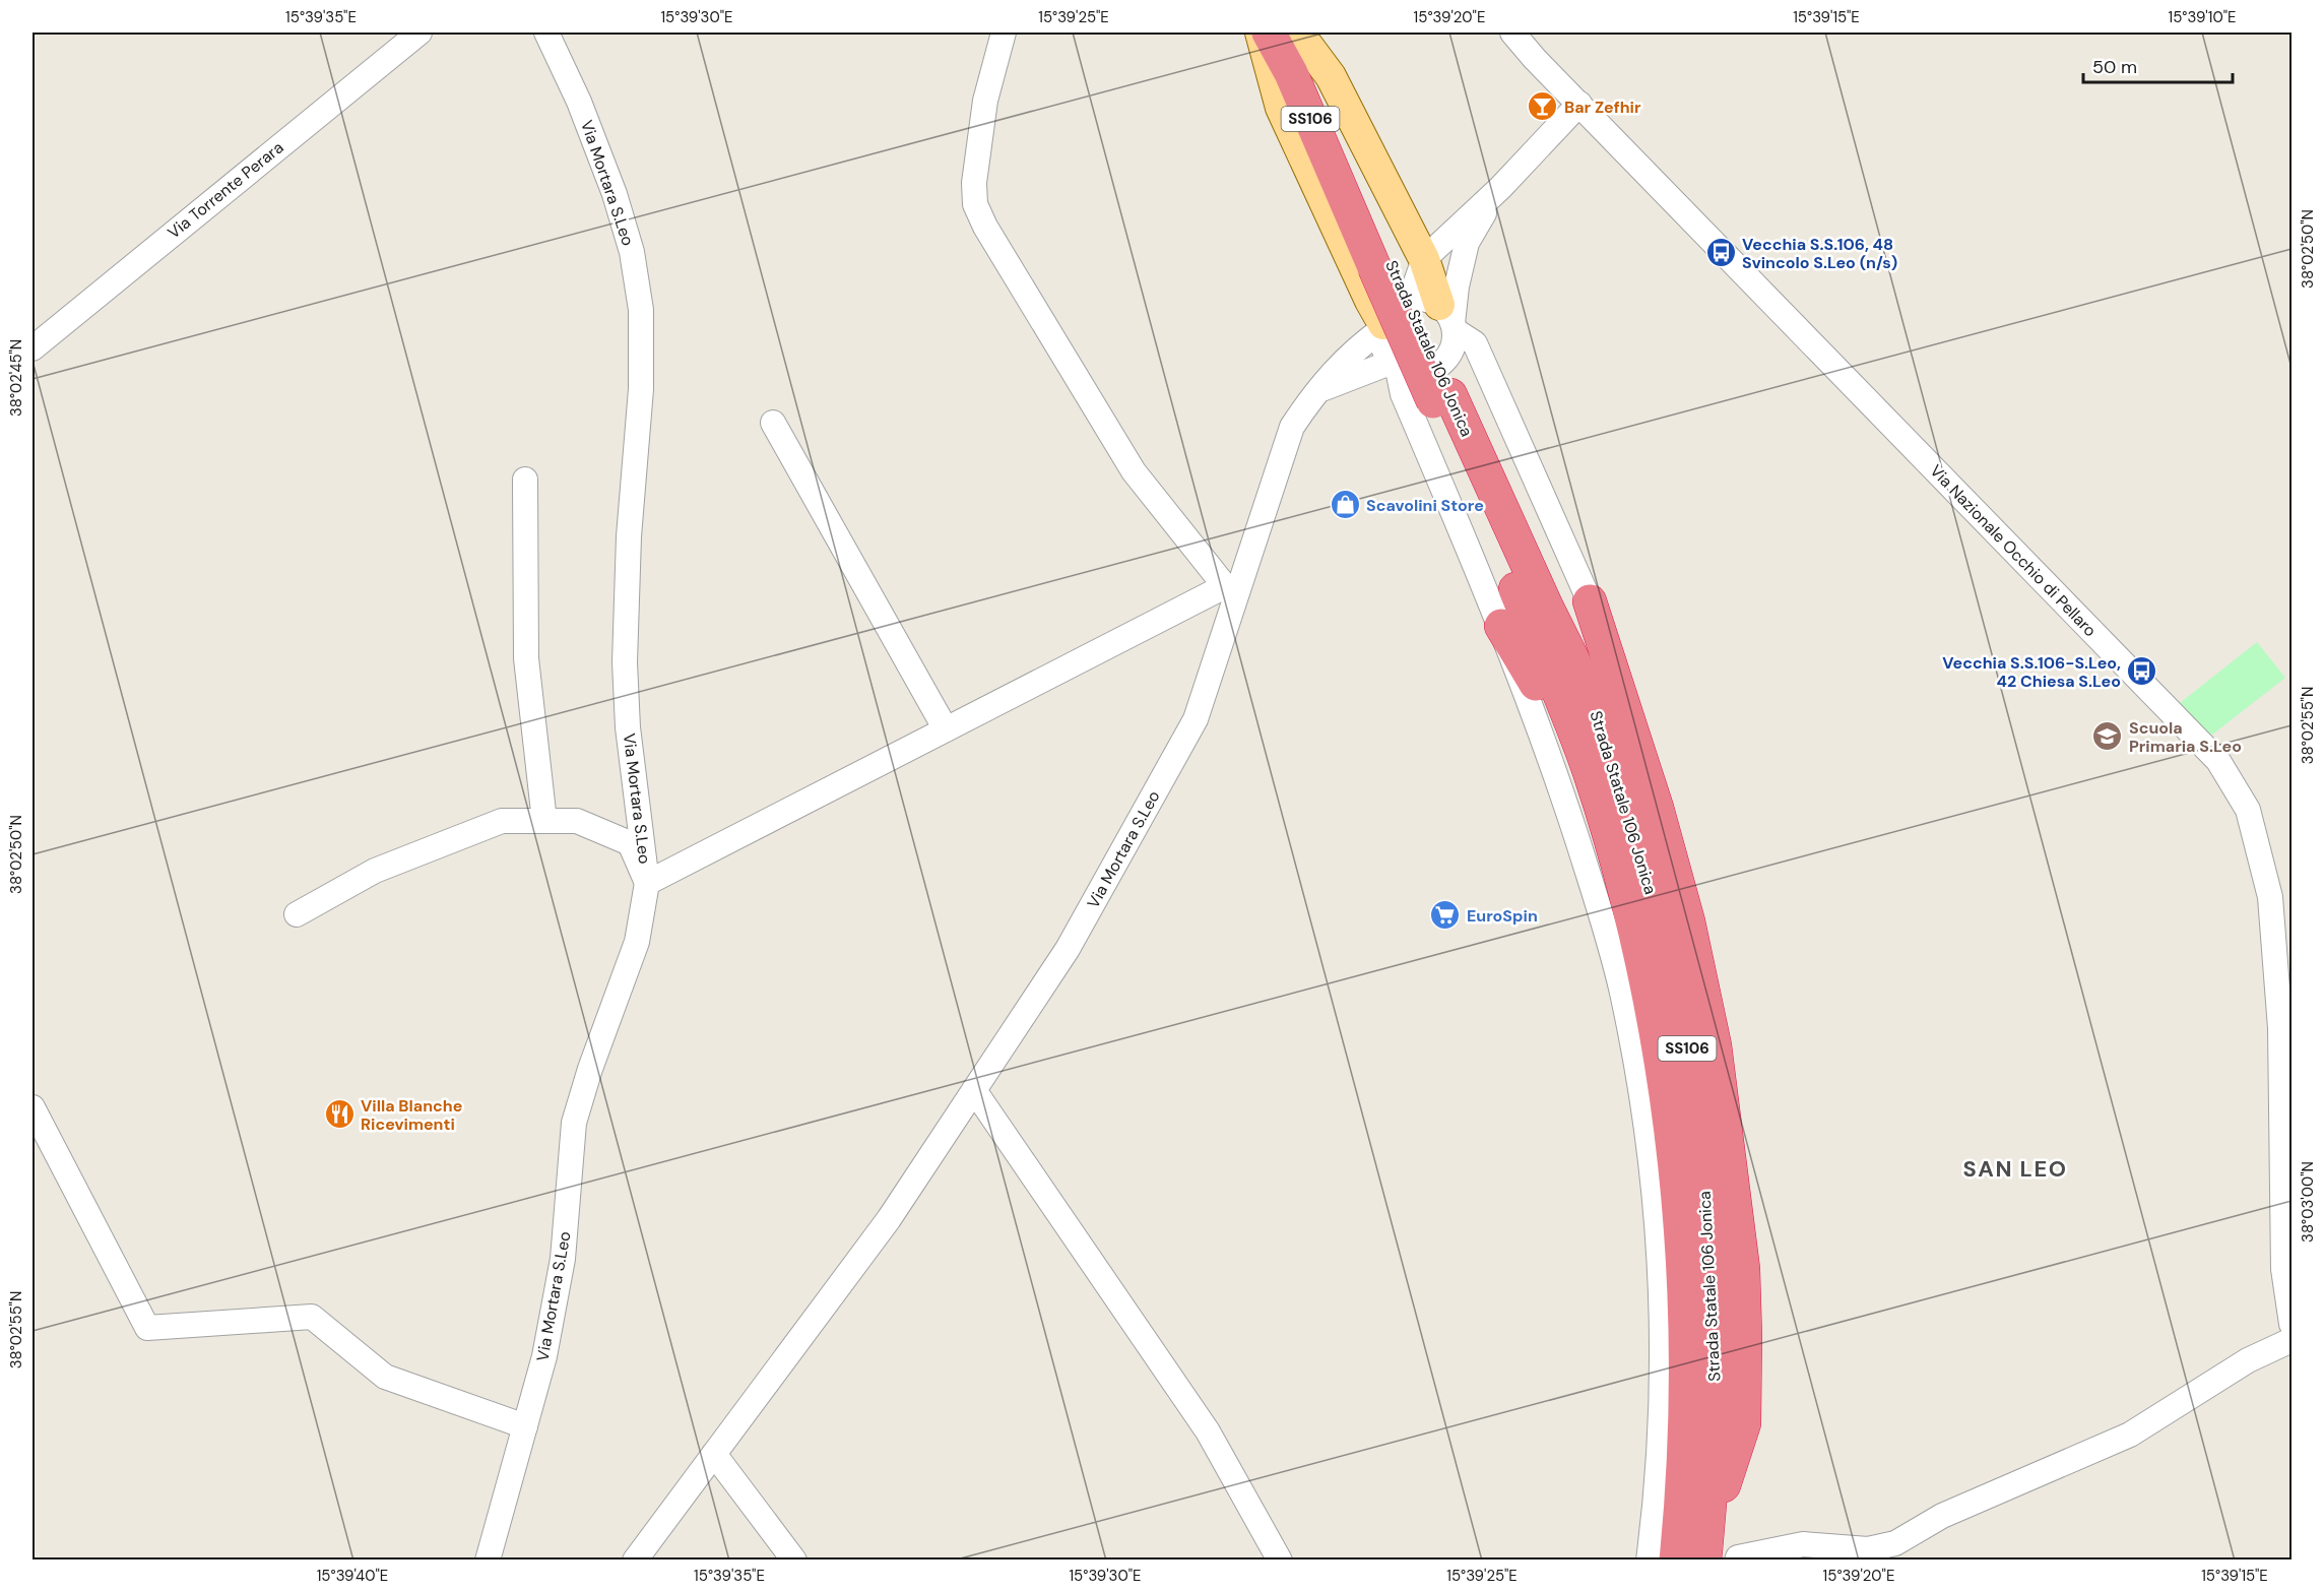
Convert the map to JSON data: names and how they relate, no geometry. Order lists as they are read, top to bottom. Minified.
{"streets":{"highway":["SS106","Strada Statale 106 Jonica"],"street":["Via Mortara S.Leo","Via Torrente Perara","Via Nazionale Occhio di Pellaro"]},"districts":["SAN LEO"],"places":{"bar":["Bar Zefhir"],"bus stop":["Vecchia S.S.106, 48 Svincolo S.Leo (n/s)","Vecchia S.S.106-S.Leo, 42 Chiesa S.Leo"],"shop":["Scavolini Store"],"school or university":["Scuola Primaria S.Leo"],"supermarket":["EuroSpin"],"restaurant":["Villa Blanche Ricevimenti"]},"scale_bar":"50 m","coordinates":["15°39'35\"E","15°39'30\"E","15°39'25\"E","15°39'20\"E","15°39'15\"E","15°39'10\"E","38°02'50\"N","38°02'45\"N","38°02'55\"N","38°03'00\"N","15°39'40\"E"]}
